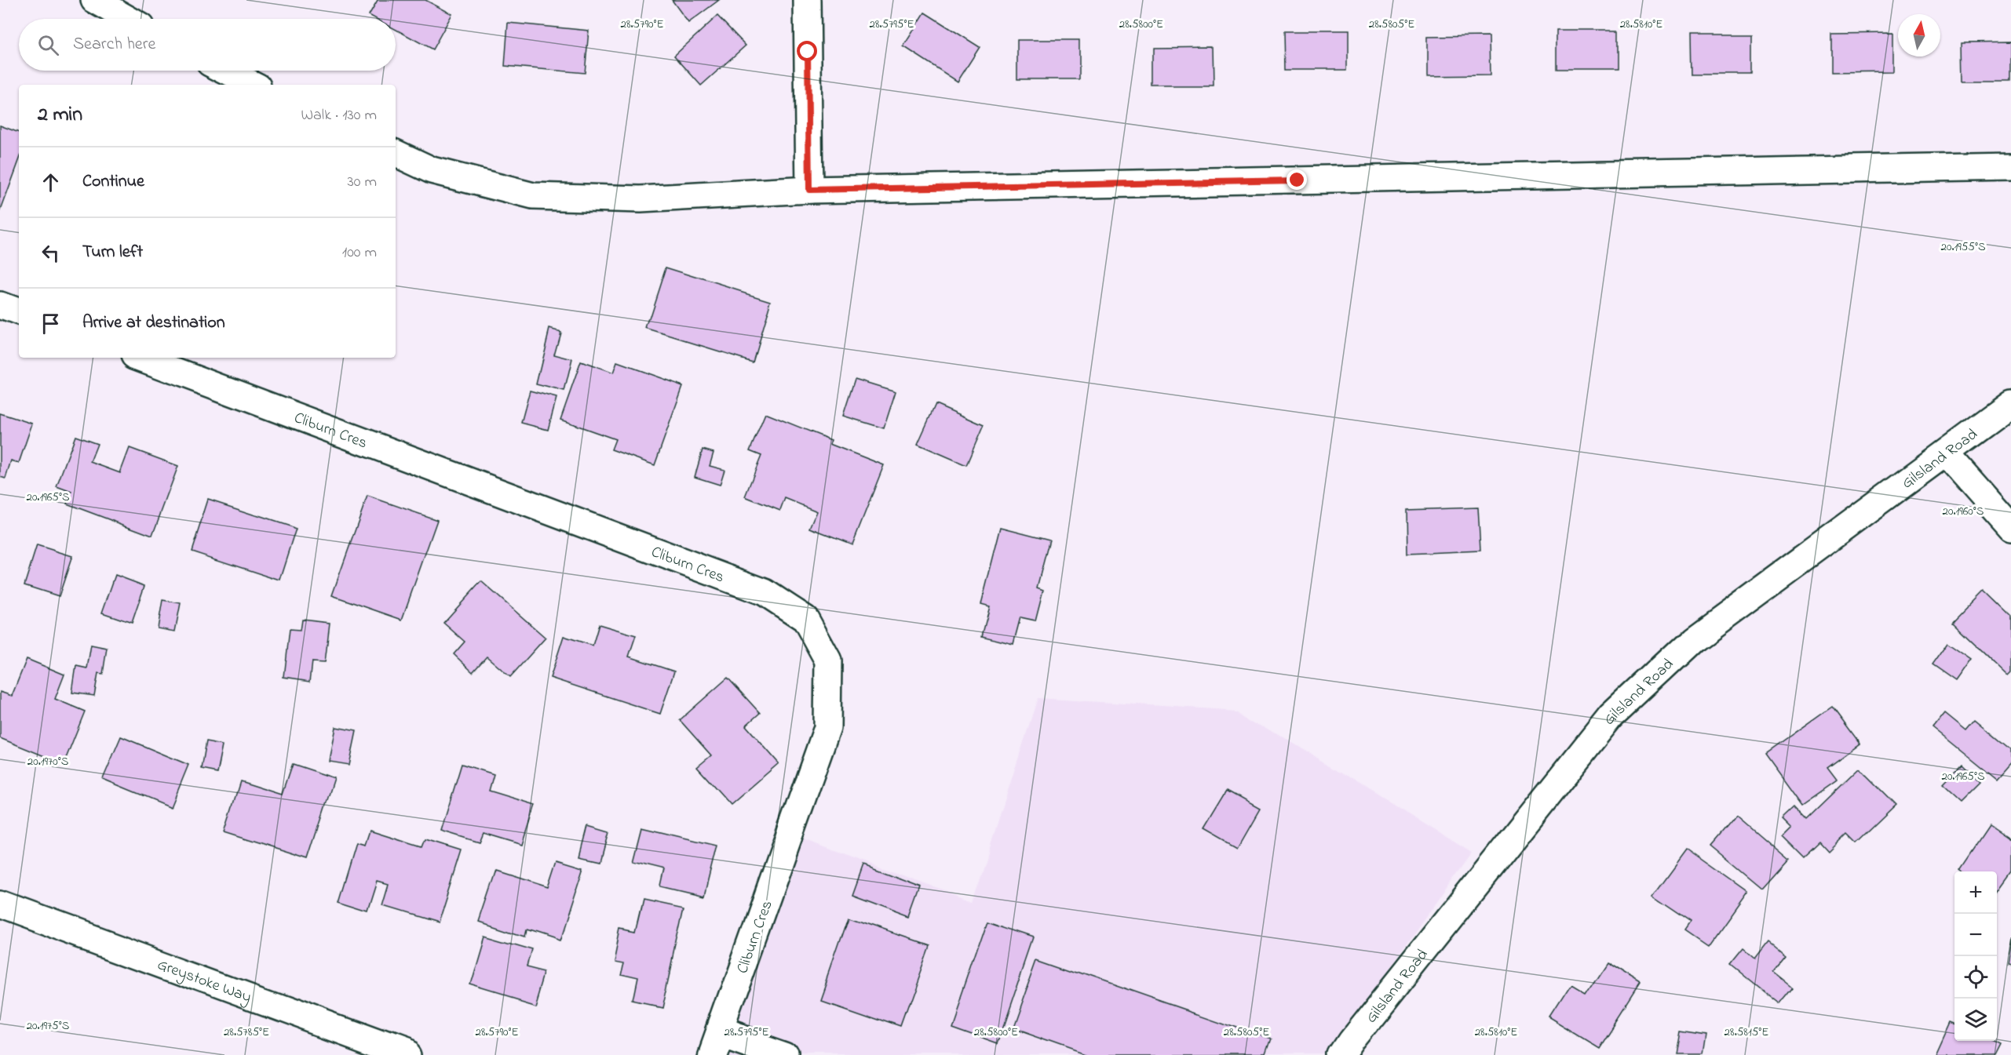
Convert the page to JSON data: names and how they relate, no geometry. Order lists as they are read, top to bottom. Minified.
{"streets":{"street":["Cliburn Cres","Gilsland Road","Greystoke Way"]},"north":"top","page":{"search":"Search here","heading":["2 min","Walk · 130 m"],"list":[["Continue","30 m"],["Turn left","100 m"],"Arrive at destination"],"map_buttons":["+","−"]},"coordinates":["28.5790°E","28.5795°E","28.5800°E","28.5805°E","28.5810°E","20.1955°S","20.1965°S","20.1960°S","20.1970°S","20.1975°S","28.5785°E","28.5815°E"]}
